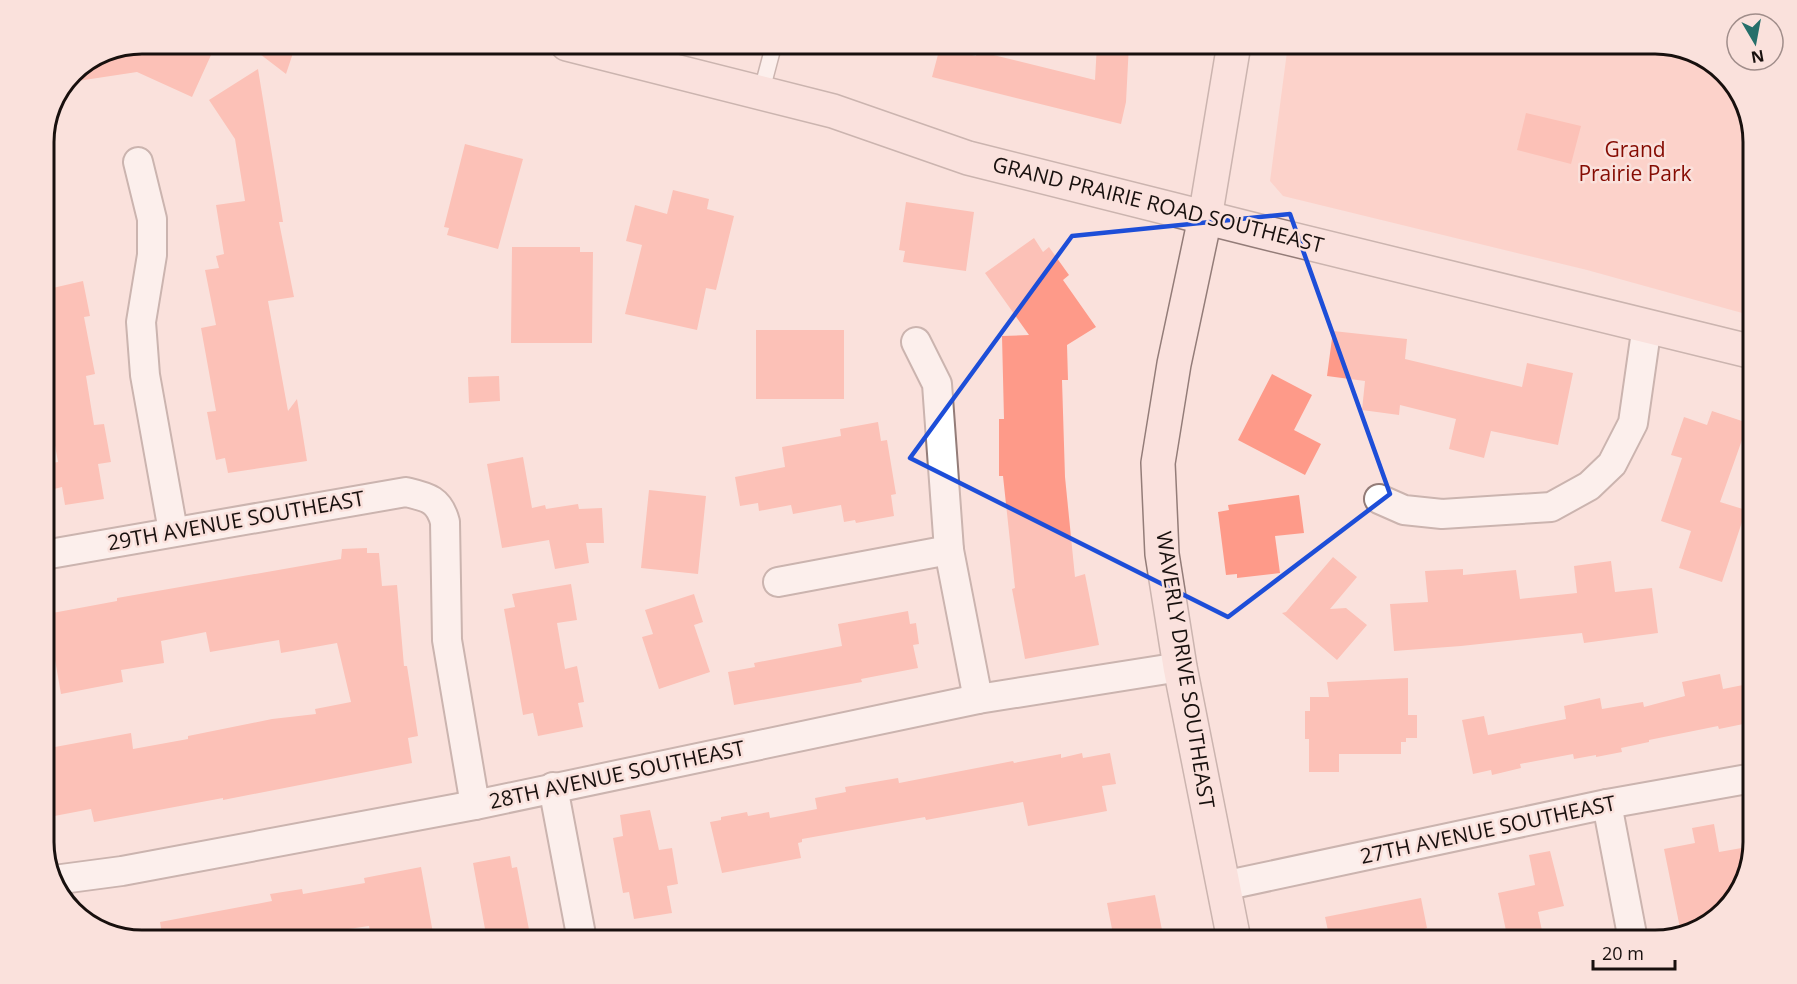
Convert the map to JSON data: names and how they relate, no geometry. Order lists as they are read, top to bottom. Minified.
{"streets":{"main road":["GRAND PRAIRIE ROAD SOUTHEAST","WAVERLY DRIVE SOUTHEAST"],"street":["29TH AVENUE SOUTHEAST","28TH AVENUE SOUTHEAST","27TH AVENUE SOUTHEAST"]},"crossings":[["GRAND PRAIRIE ROAD SOUTHEAST","WAVERLY DRIVE SOUTHEAST"],["29TH AVENUE SOUTHEAST","28TH AVENUE SOUTHEAST"],["WAVERLY DRIVE SOUTHEAST","28TH AVENUE SOUTHEAST"],["WAVERLY DRIVE SOUTHEAST","27TH AVENUE SOUTHEAST"]],"parks":["Grand Prairie Park"],"scale_bar":"20 m","north":"bottom"}
